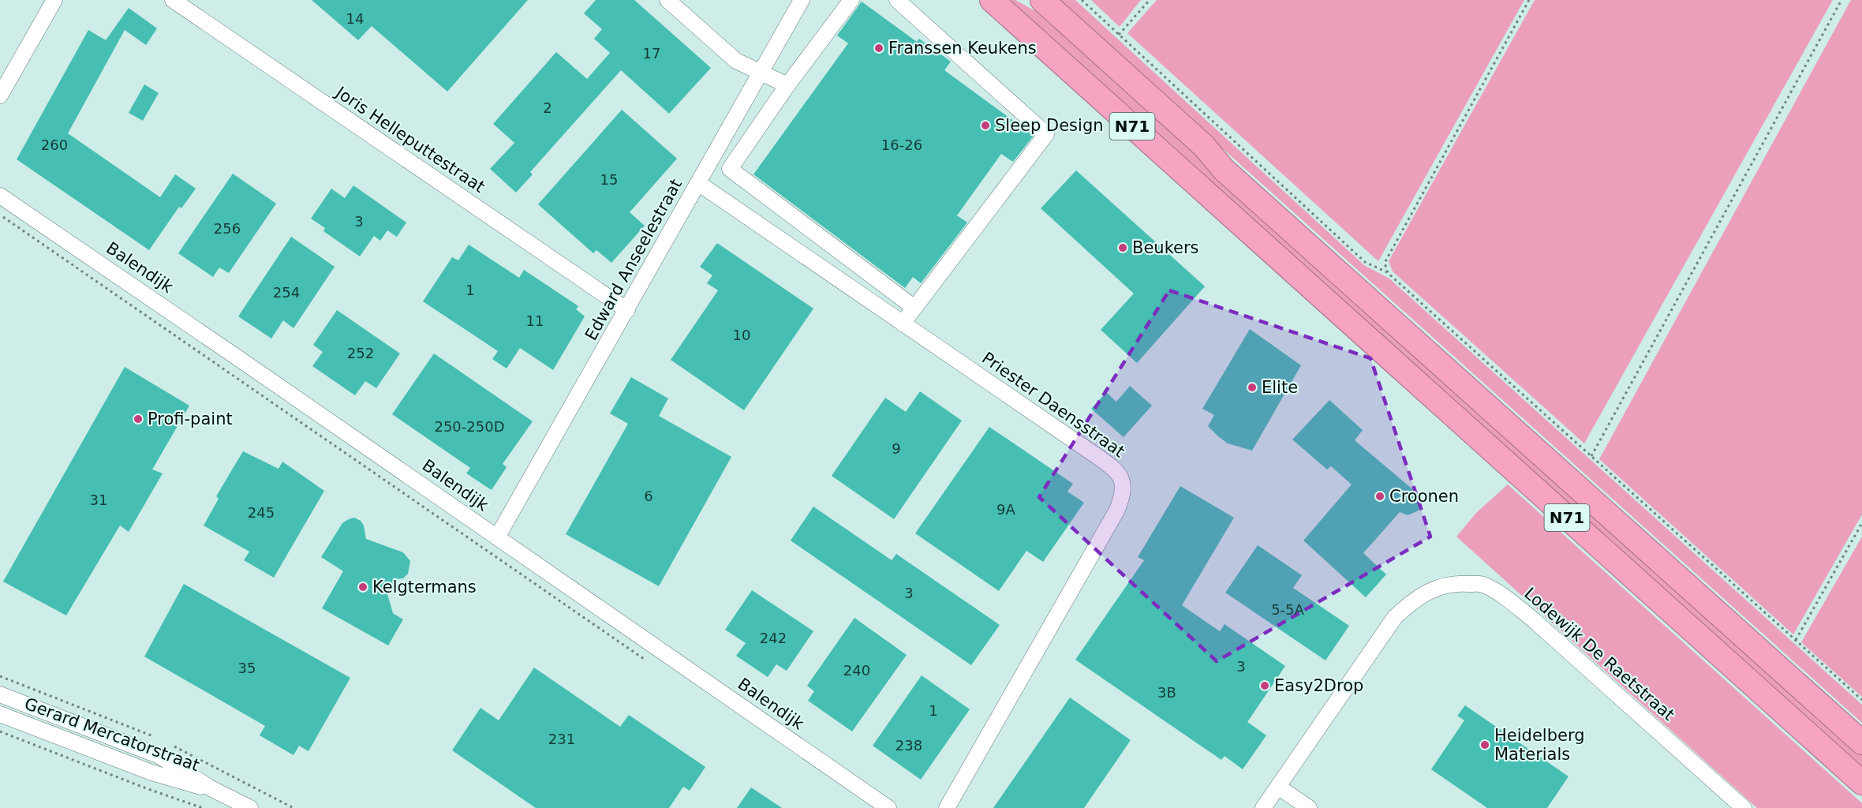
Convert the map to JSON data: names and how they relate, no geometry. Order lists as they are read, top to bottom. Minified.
{"streets":{"highway":["N71"],"street":["Joris Helleputtestraat","Edward Anseelestraat","Balendijk","Priester Daensstraat","Lodewijk De Raetstraat","Gerard Mercatorstraat"]},"crossings":[["Joris Helleputtestraat","Edward Anseelestraat"],["Edward Anseelestraat","Balendijk"],["Edward Anseelestraat","Priester Daensstraat"]],"places":["Franssen Keukens","Sleep Design","Beukers","Elite","Profi-paint","Croonen","Kelgtermans","Easy2Drop","Heidelberg Materials"],"house_numbers":["14","17","2","260","16-26","15","3","256","1","254","11","10","252","250-250D","9","6","31","9A","245","3","5-5A","242","3","35","240","3B","1","231","238"]}
